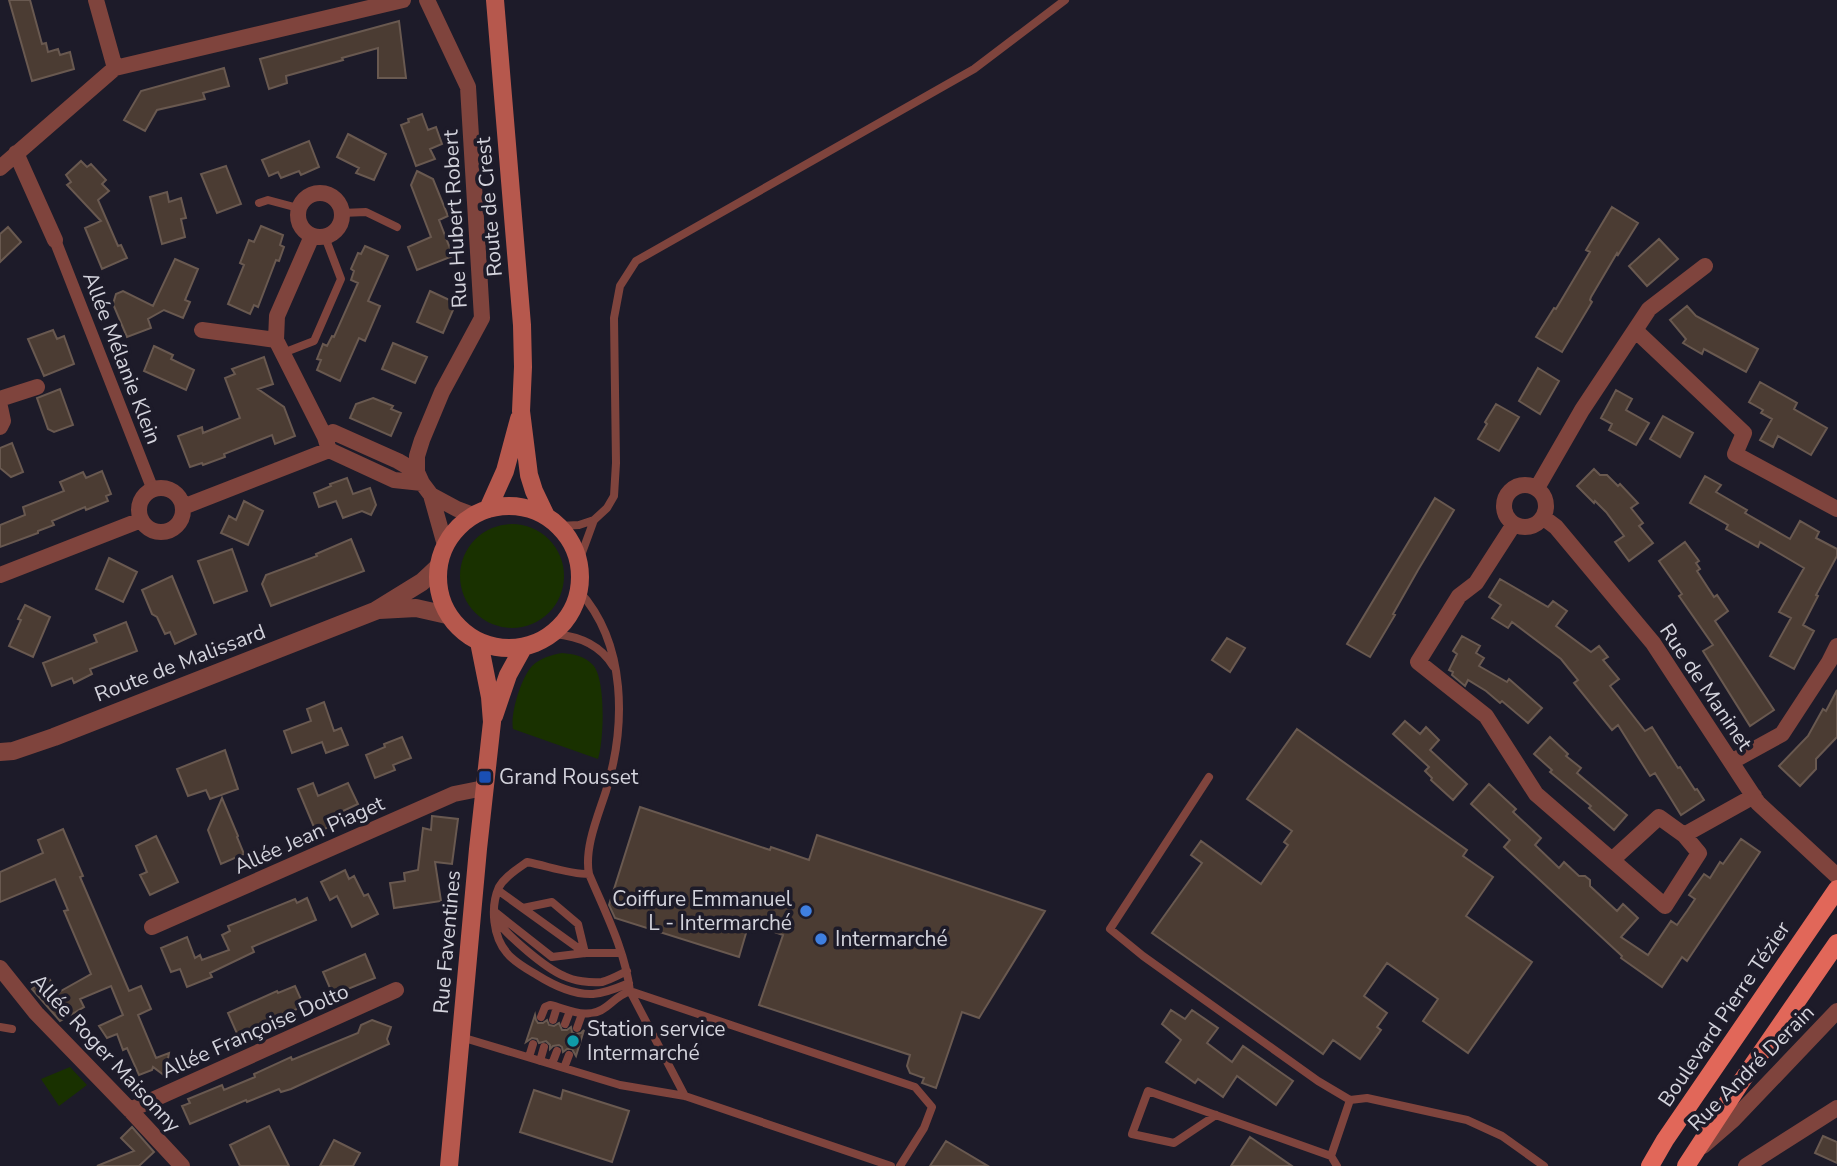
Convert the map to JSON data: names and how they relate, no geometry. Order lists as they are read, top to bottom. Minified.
{"streets":{"main road":["Route de Crest","Rue Faventines","Boulevard Pierre Tézier"],"street":["Rue Hubert Robert","Allée Mélanie Klein","Route de Malissard","Rue de Maninet","Allée Jean Piaget","Allée Françoise Dolto","Allée Roger Maisonny","Rue André Derain"]},"crossings":[["Route de Malissard","Rue Faventines"],["Allée Jean Piaget","Rue Faventines"],["Allée Françoise Dolto","Allée Roger Maisonny"]],"places":{"transit":["Grand Rousset"],"other":["Coiffure Emmanuel L - Intermarché","Intermarché","Station service Intermarché"]}}
